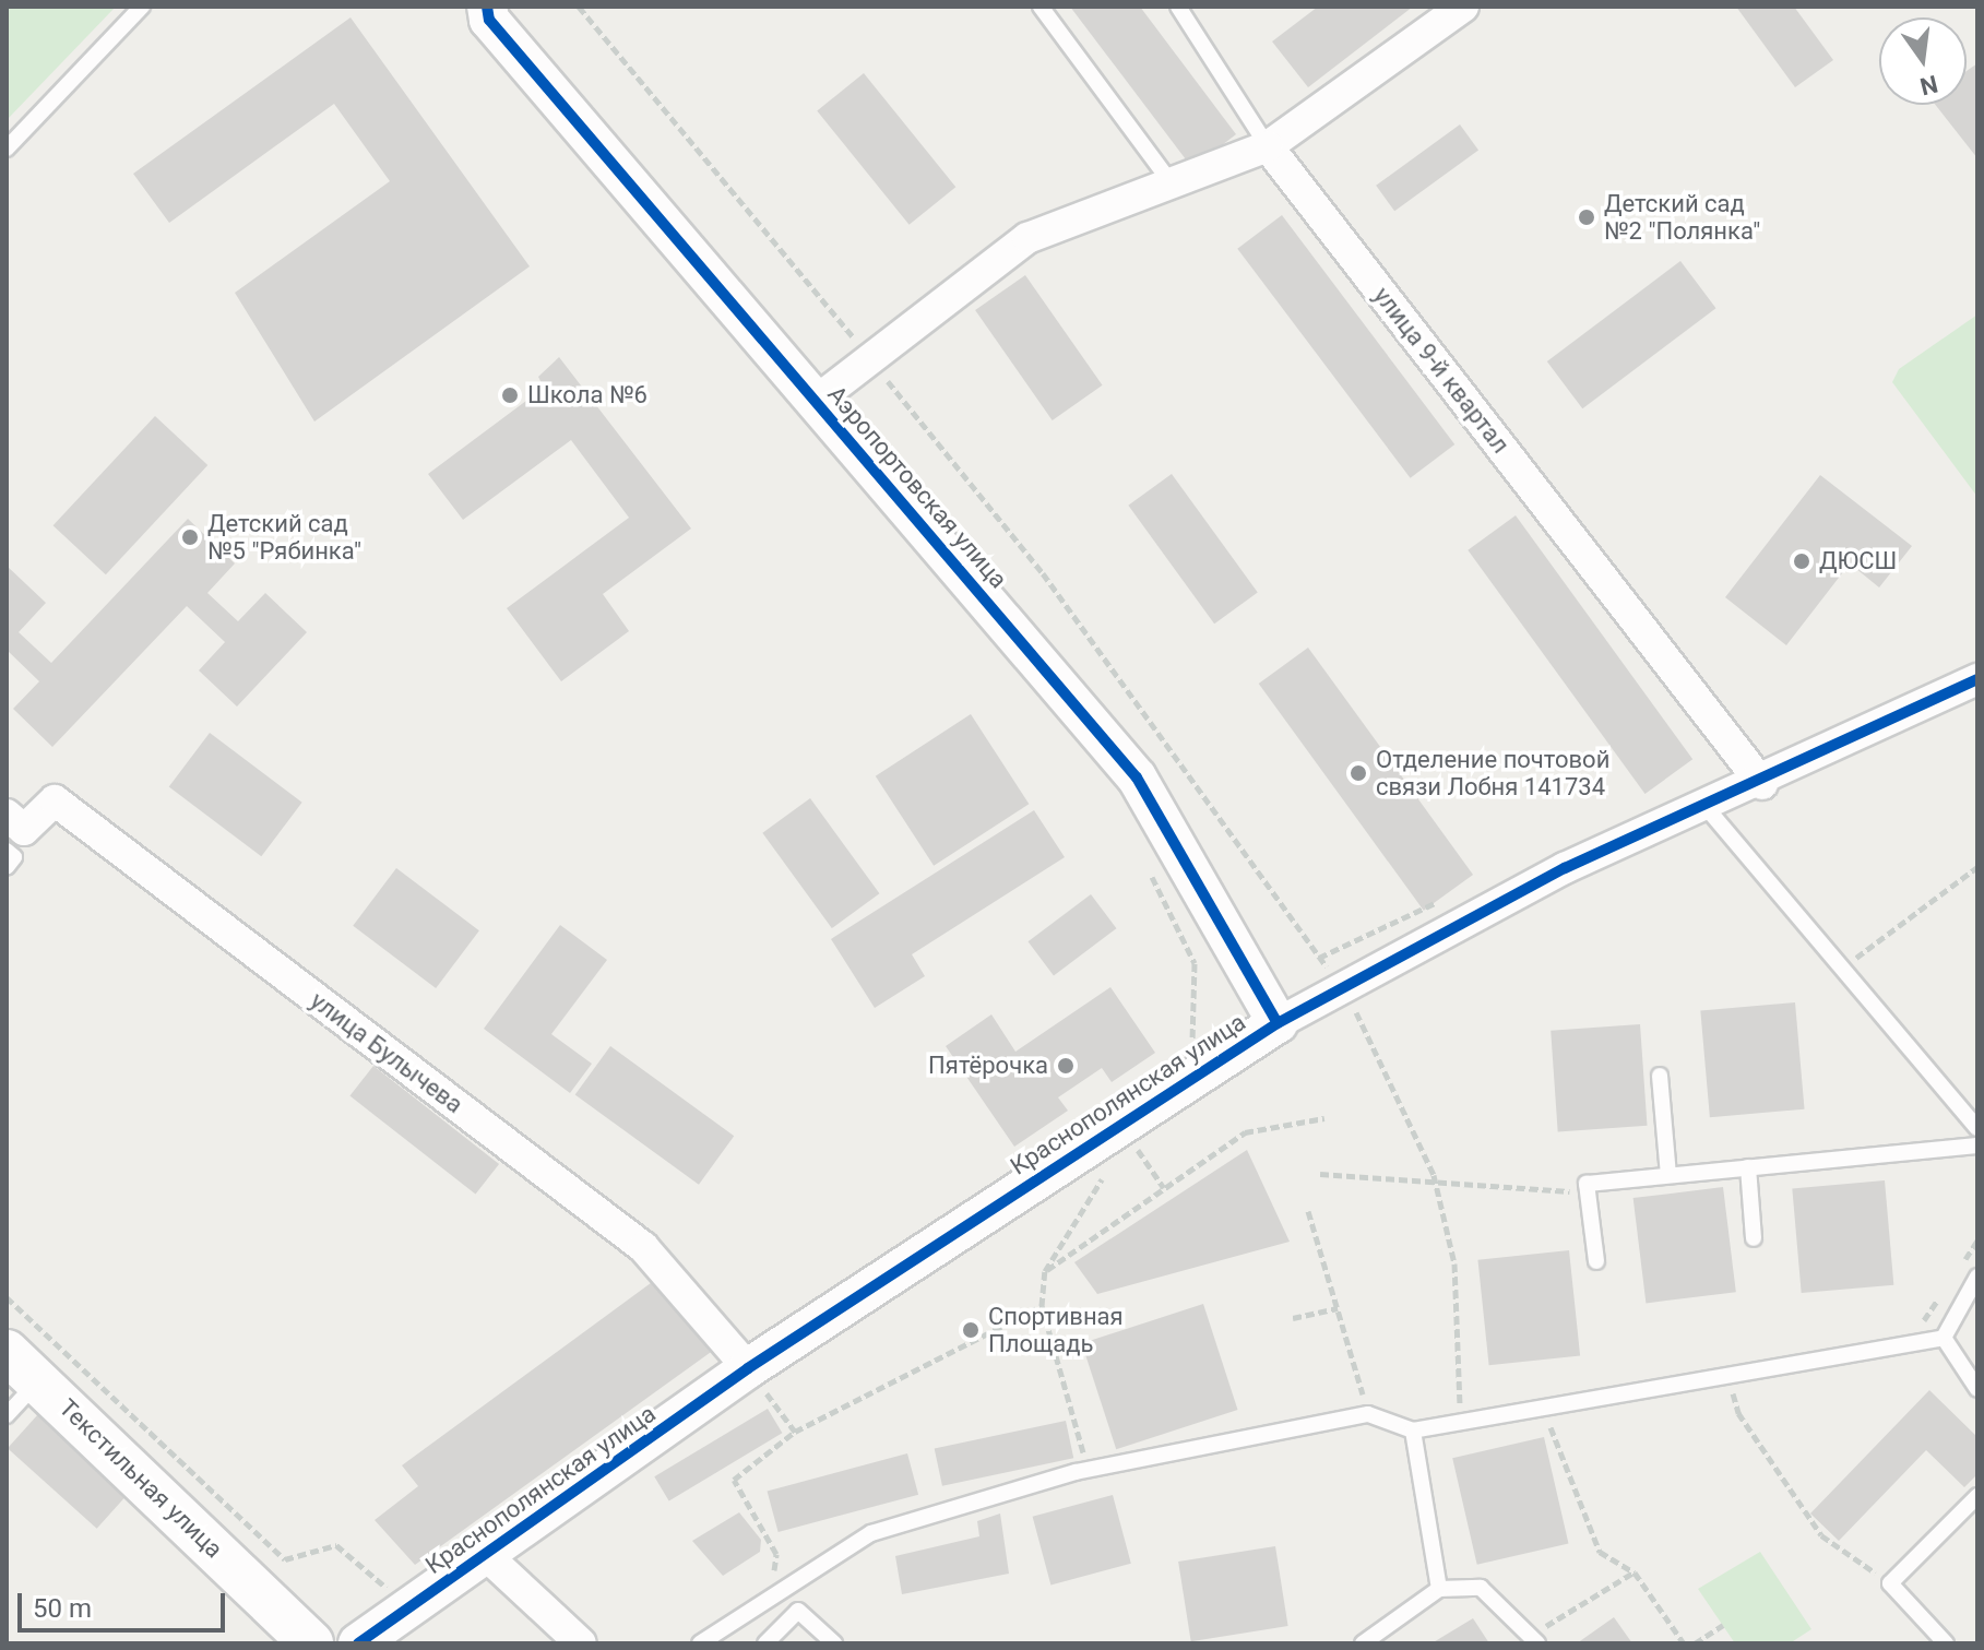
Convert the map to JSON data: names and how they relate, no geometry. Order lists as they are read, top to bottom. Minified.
{"streets":{"main road":["Текстильная улица"],"street":["улица 9-й квартал","Аэропортовская улица","улица Булычева","Краснополянская улица"]},"crossings":[["улица 9-й квартал","Краснополянская улица"],["Аэропортовская улица","Краснополянская улица"],["улица Булычева","Краснополянская улица"]],"places":["Детский сад №2 \"Полянка\"","Школа №6","Детский сад №5 \"Рябинка\"","ДЮСШ","Отделение почтовой связи Лобня 141734","Пятёрочка","Спортивная Площадь"],"scale_bar":"50 m","north":"bottom"}
